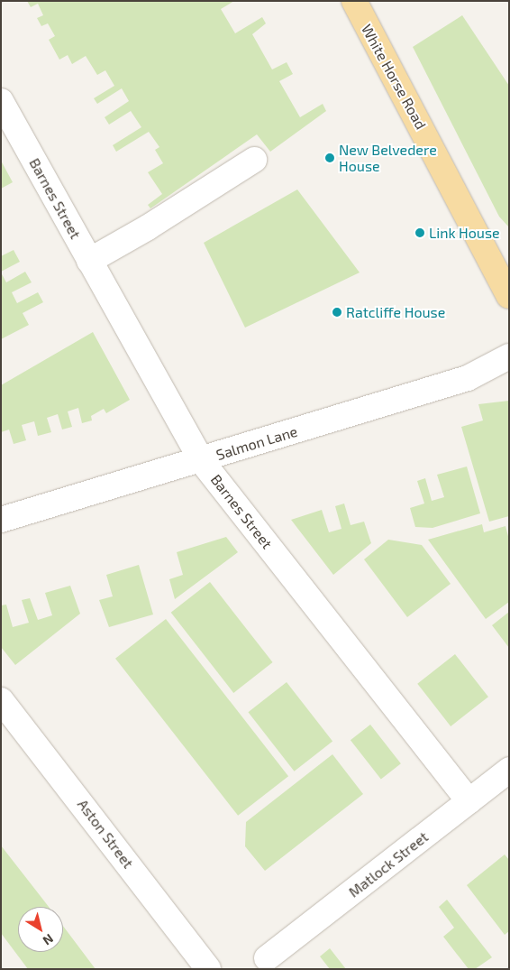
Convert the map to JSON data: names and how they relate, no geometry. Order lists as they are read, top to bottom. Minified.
{"streets":{"main road":["White Horse Road"],"street":["Barnes Street","Salmon Lane","Aston Street","Matlock Street"]},"crossings":[["Barnes Street","Salmon Lane"],["Barnes Street","Matlock Street"]],"places":["New Belvedere House","Link House","Ratcliffe House"],"north":"bottom right"}
